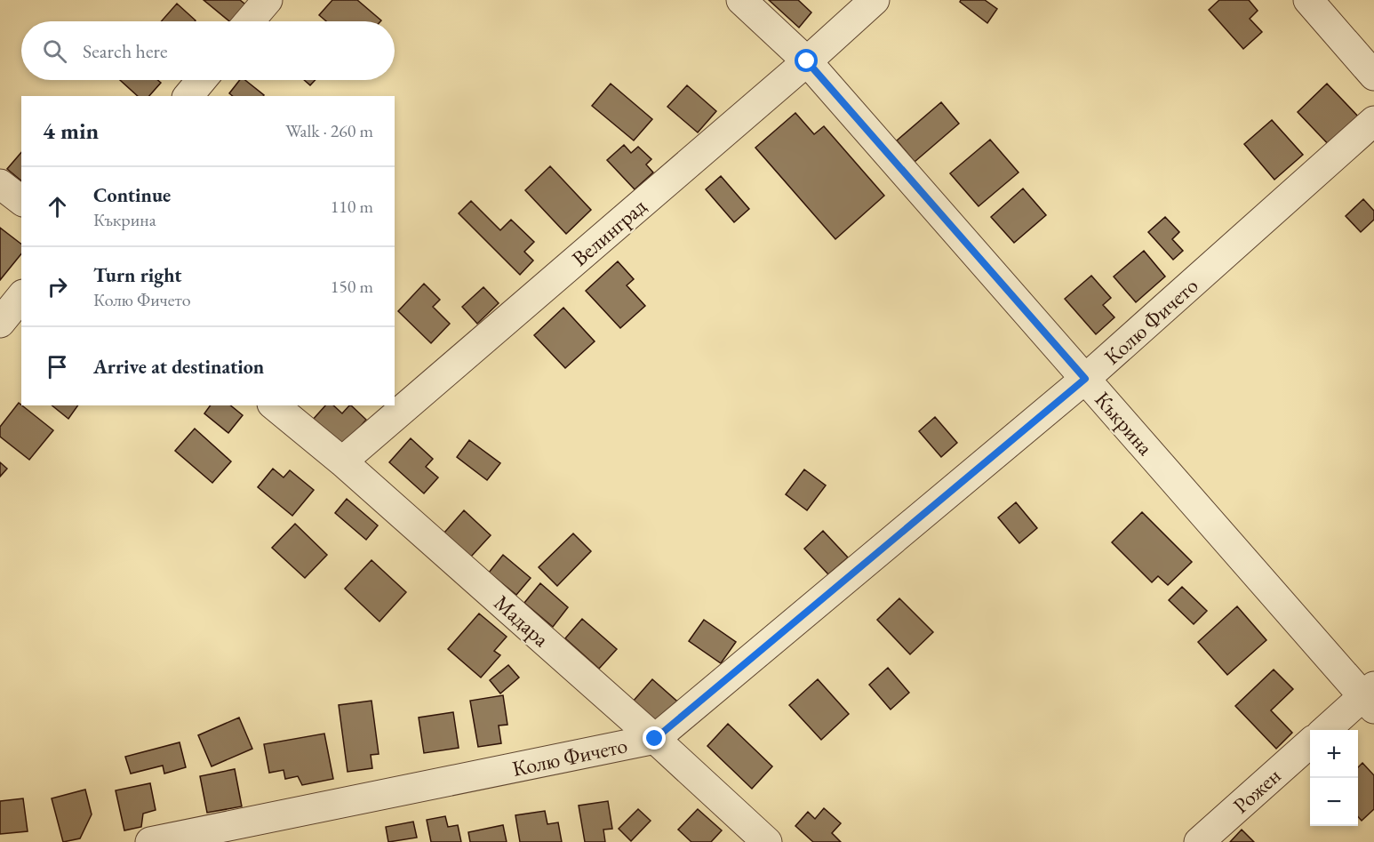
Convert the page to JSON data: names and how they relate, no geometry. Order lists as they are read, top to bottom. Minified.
{"streets":{"street":["Велинград","Колю Фичето","Къкрина","Мадара","Рожен"]},"crossings":[["Велинград","Къкрина"],["Велинград","Мадара"],["Колю Фичето","Къкрина"],["Колю Фичето","Мадара"]],"page":{"search":"Search here","heading":["4 min","Walk · 260 m"],"list":[["Continue","Къкрина","110 m"],["Turn right","Колю Фичето","150 m"],"Arrive at destination"],"map_buttons":["+","−"]}}
